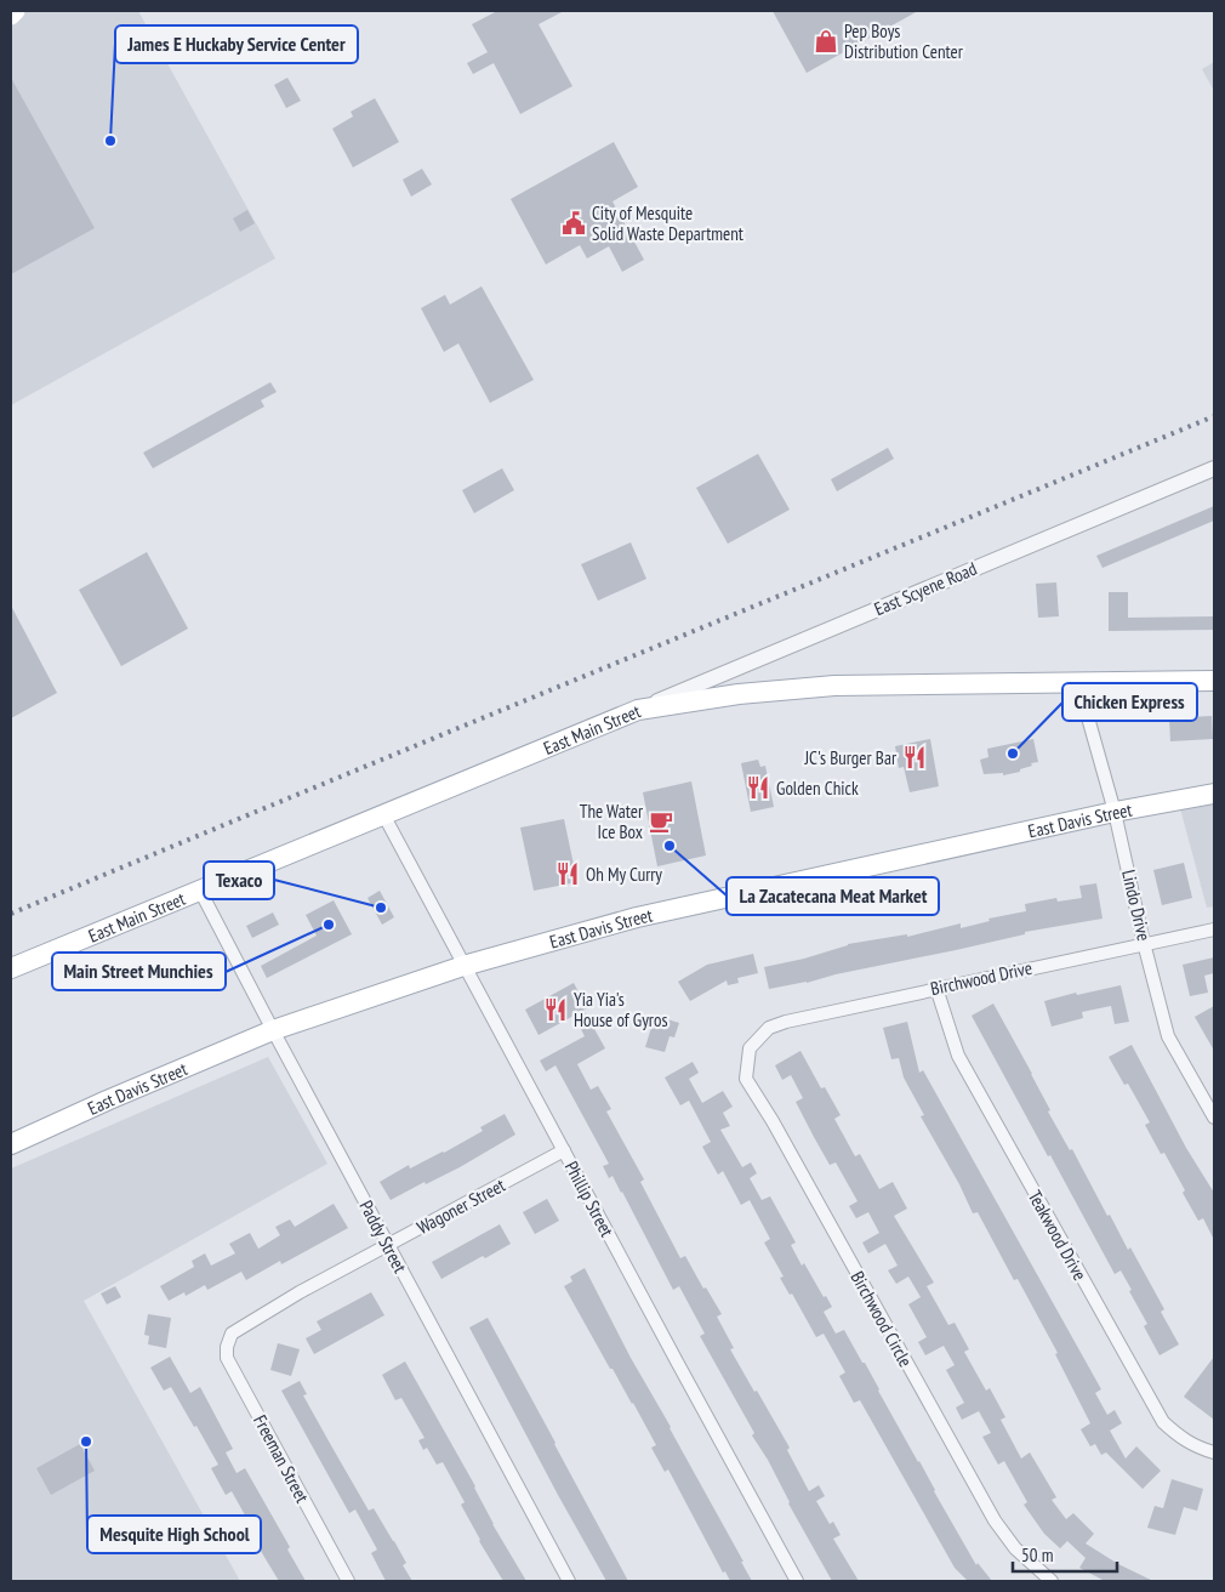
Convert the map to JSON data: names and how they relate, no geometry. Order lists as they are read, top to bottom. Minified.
{"streets":{"main road":["East Main Street","East Davis Street"],"street":["East Scyene Road","Lindo Drive","Birchwood Drive","Phillip Street","Wagoner Street","Teakwood Drive","Paddy Street","Birchwood Circle","Freeman Street"]},"crossings":[["East Scyene Road","East Main Street"],["East Main Street","Lindo Drive"],["East Main Street","Phillip Street"],["East Main Street","Paddy Street"],["East Davis Street","Lindo Drive"],["East Davis Street","Phillip Street"],["East Davis Street","Paddy Street"],["Lindo Drive","Birchwood Drive"],["Birchwood Drive","Teakwood Drive"],["Birchwood Drive","Birchwood Circle"],["Phillip Street","Wagoner Street"],["Wagoner Street","Paddy Street"],["Wagoner Street","Freeman Street"]],"places":{"shop":["Pep Boys Distribution Center"],"other":["James E Huckaby Service Center","Chicken Express","La Zacatecana Meat Market","Texaco","Main Street Munchies","Mesquite High School"],"public building":["City of Mesquite Solid Waste Department"],"restaurant":["JC's Burger Bar","Golden Chick","Oh My Curry","Yia Yia's House of Gyros"],"cafe":["The Water Ice Box"]},"scale_bar":"50 m"}
